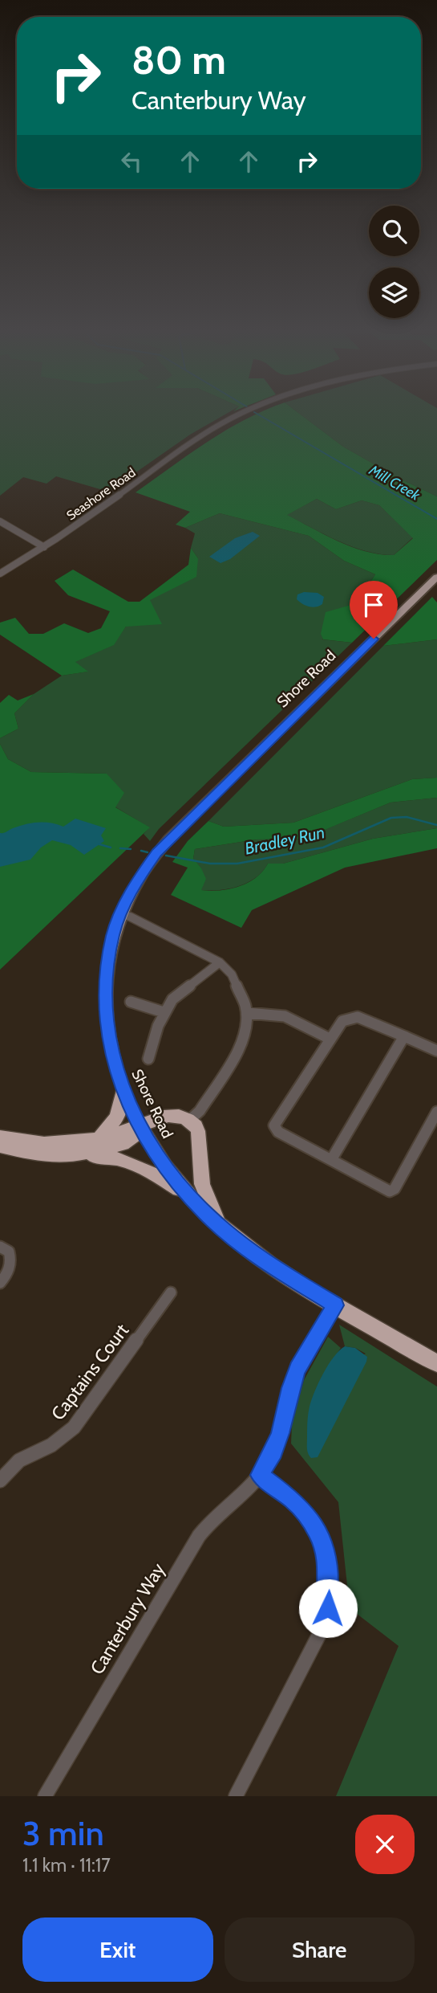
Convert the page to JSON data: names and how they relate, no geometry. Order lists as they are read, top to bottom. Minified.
{"streets":{"highway":["Shore Road"],"street":["Seashore Road","Captains Court","Canterbury Way"]},"crossings":[["Shore Road","Canterbury Way"]],"water":["Mill Creek","Bradley Run"],"page":{"turn":["80 m","Canterbury Way"],"heading":["3 min","1.1 km · 11:17"],"buttons":["Exit","Share"]}}
